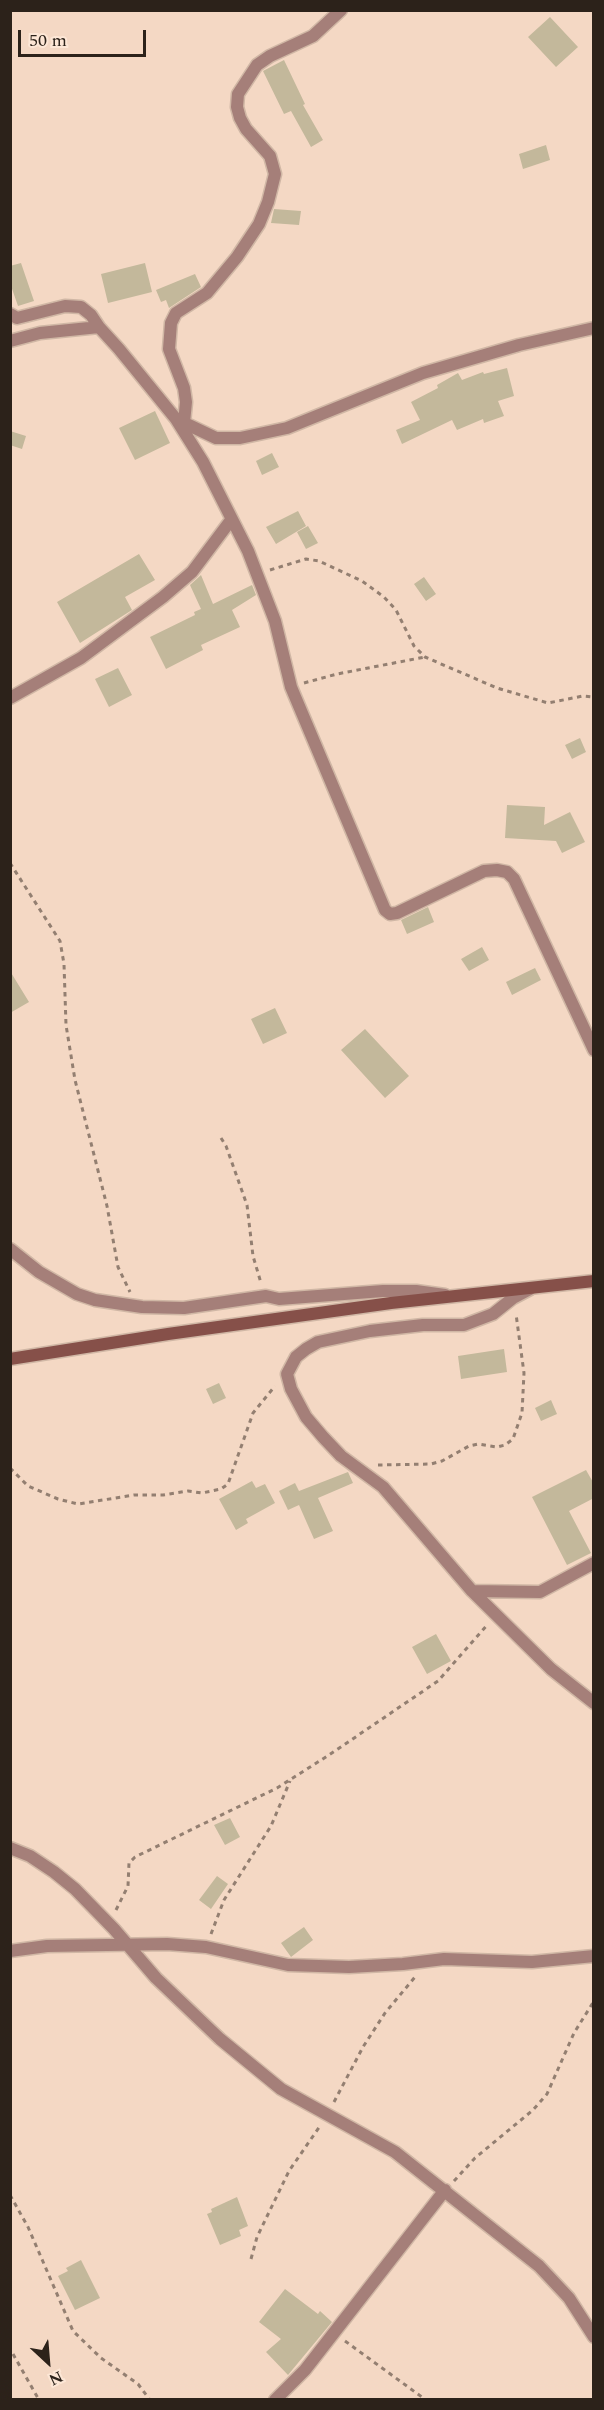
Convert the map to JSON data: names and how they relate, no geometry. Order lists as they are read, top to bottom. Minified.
{"scale_bar":"50 m","north":"bottom right"}
